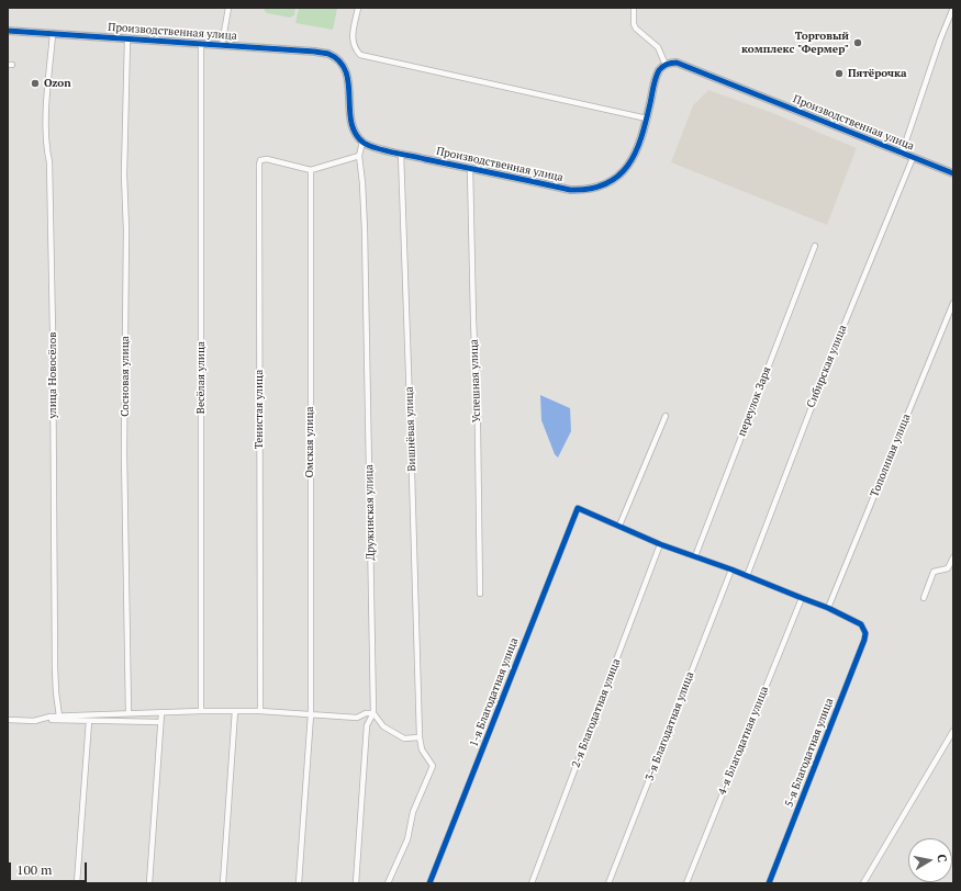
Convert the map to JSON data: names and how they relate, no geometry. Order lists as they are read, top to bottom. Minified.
{"streets":{"street":["Производственная улица","Сибирская улица","улица Новосёлов","Сосновая улица","Весёлая улица","Успешная улица","переулок Заря","Тенистая улица","Вишнёвая улица","Омская улица","Тополиная улица","Дружинская улица","1-я Благодатная улица","2-я Благодатная улица","3-я Благодатная улица","4-я Благодатная улица","5-я Благодатная улица"]},"crossings":[["Производственная улица","Сибирская улица"],["Производственная улица","улица Новосёлов"],["Производственная улица","Сосновая улица"],["Производственная улица","Весёлая улица"],["Производственная улица","Успешная улица"],["Производственная улица","Вишнёвая улица"],["Производственная улица","Дружинская улица"],["Тенистая улица","Омская улица"],["Тополиная улица","5-я Благодатная улица"]],"places":["Торговый комплекс \"Фермер\"","Пятёрочка","Ozon"],"scale_bar":"100 m","north":"right"}
